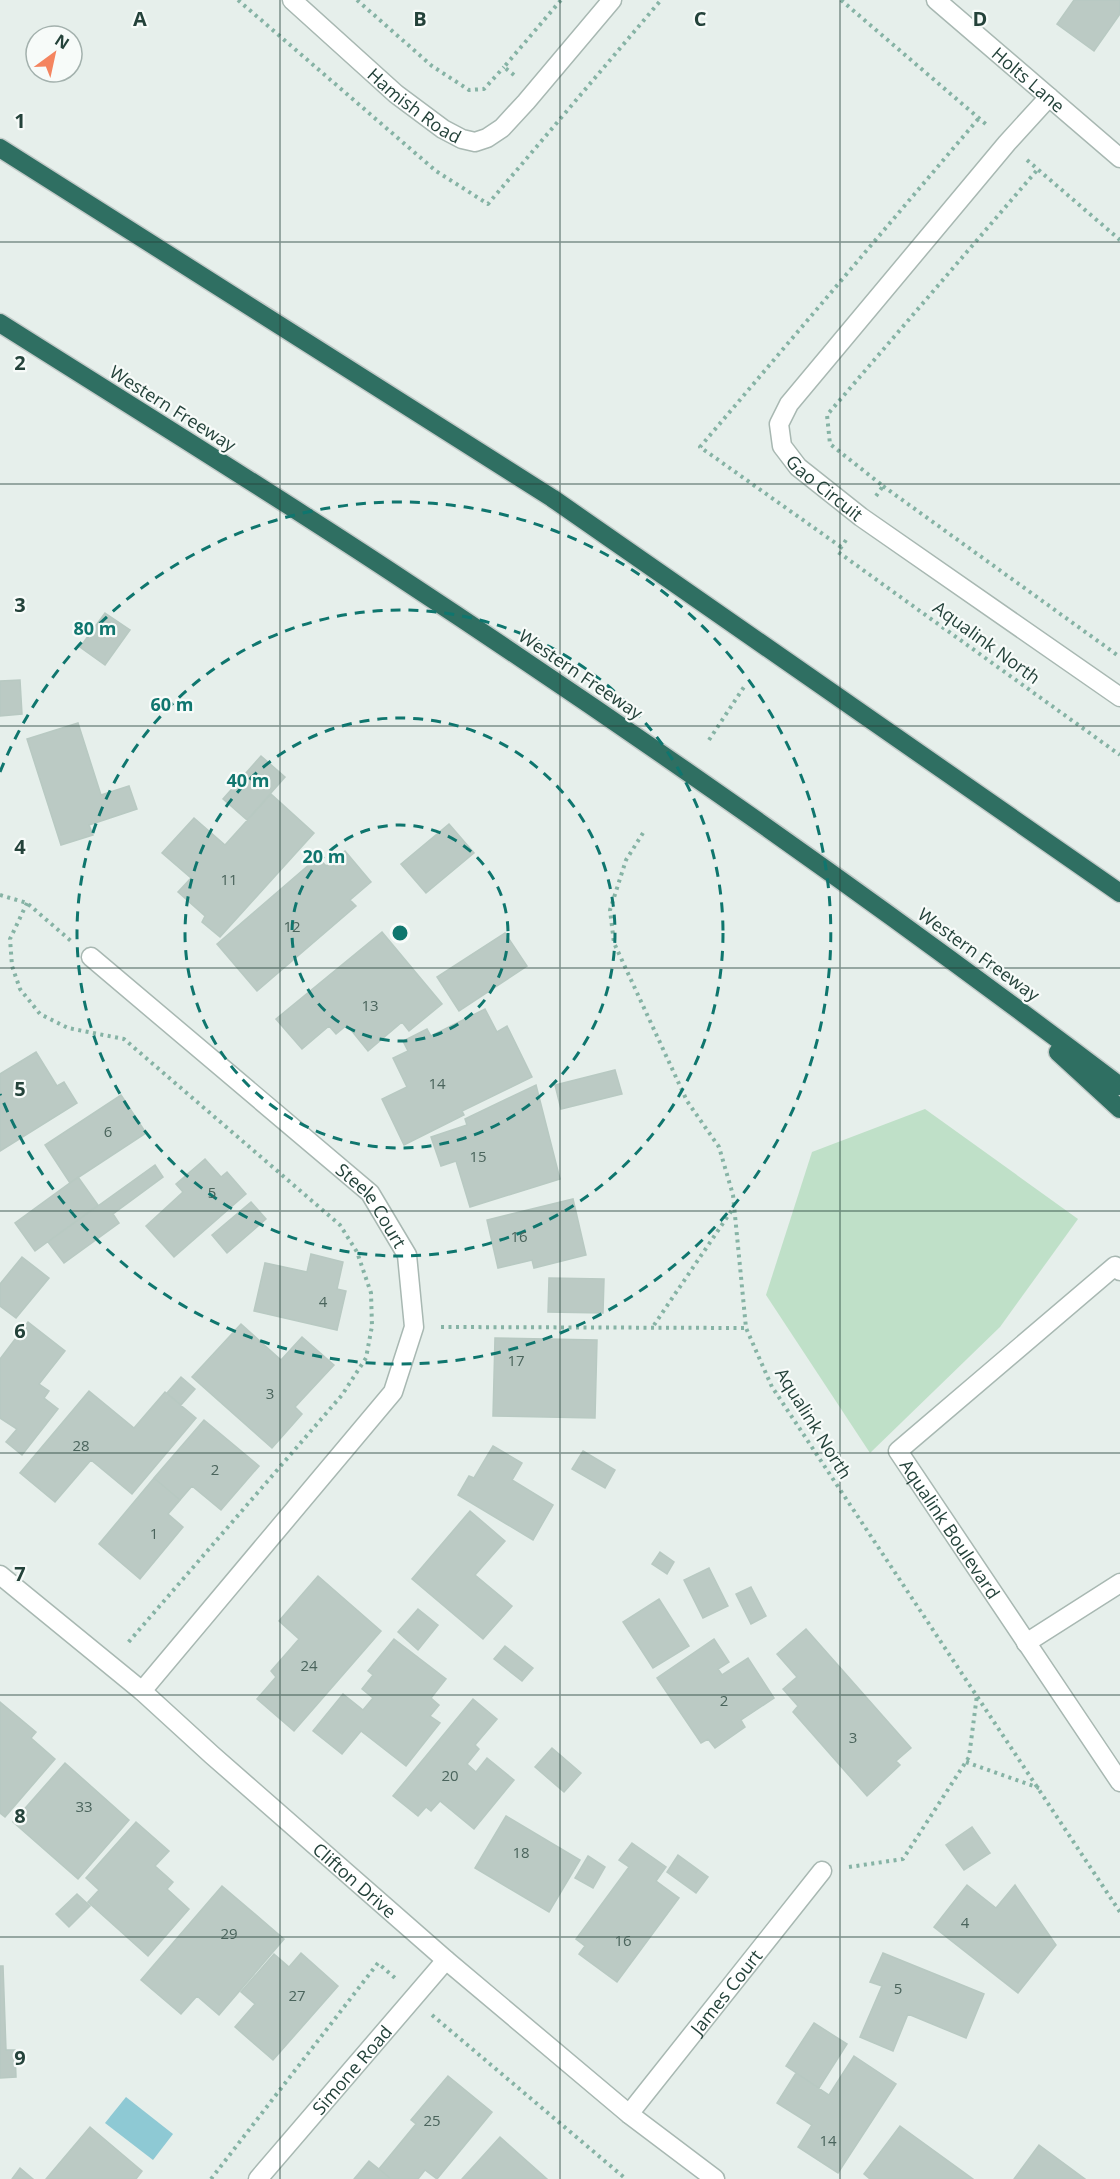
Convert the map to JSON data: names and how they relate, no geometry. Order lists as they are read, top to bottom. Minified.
{"streets":{"highway":["Western Freeway"],"street":["Holts Lane","Hamish Road","Gao Circuit","Steele Court","Aqualink Boulevard","Clifton Drive","James Court","Simone Road"],"path":["Aqualink North"]},"crossings":[["Holts Lane","Gao Circuit"],["Steele Court","Clifton Drive"],["Clifton Drive","James Court"],["Clifton Drive","Simone Road"]],"house_numbers":["11","12","13","14","6","15","5","16","4","17","3","28","2","1","24","2","3","20","33","18","4","29","16","5","27","25","14"],"north":"top right","grid":{"columns":["A","B","C","D"],"rows":["1","2","3","4","5","6","7","8","9"]},"rings":["80 m","60 m","40 m","20 m"]}
